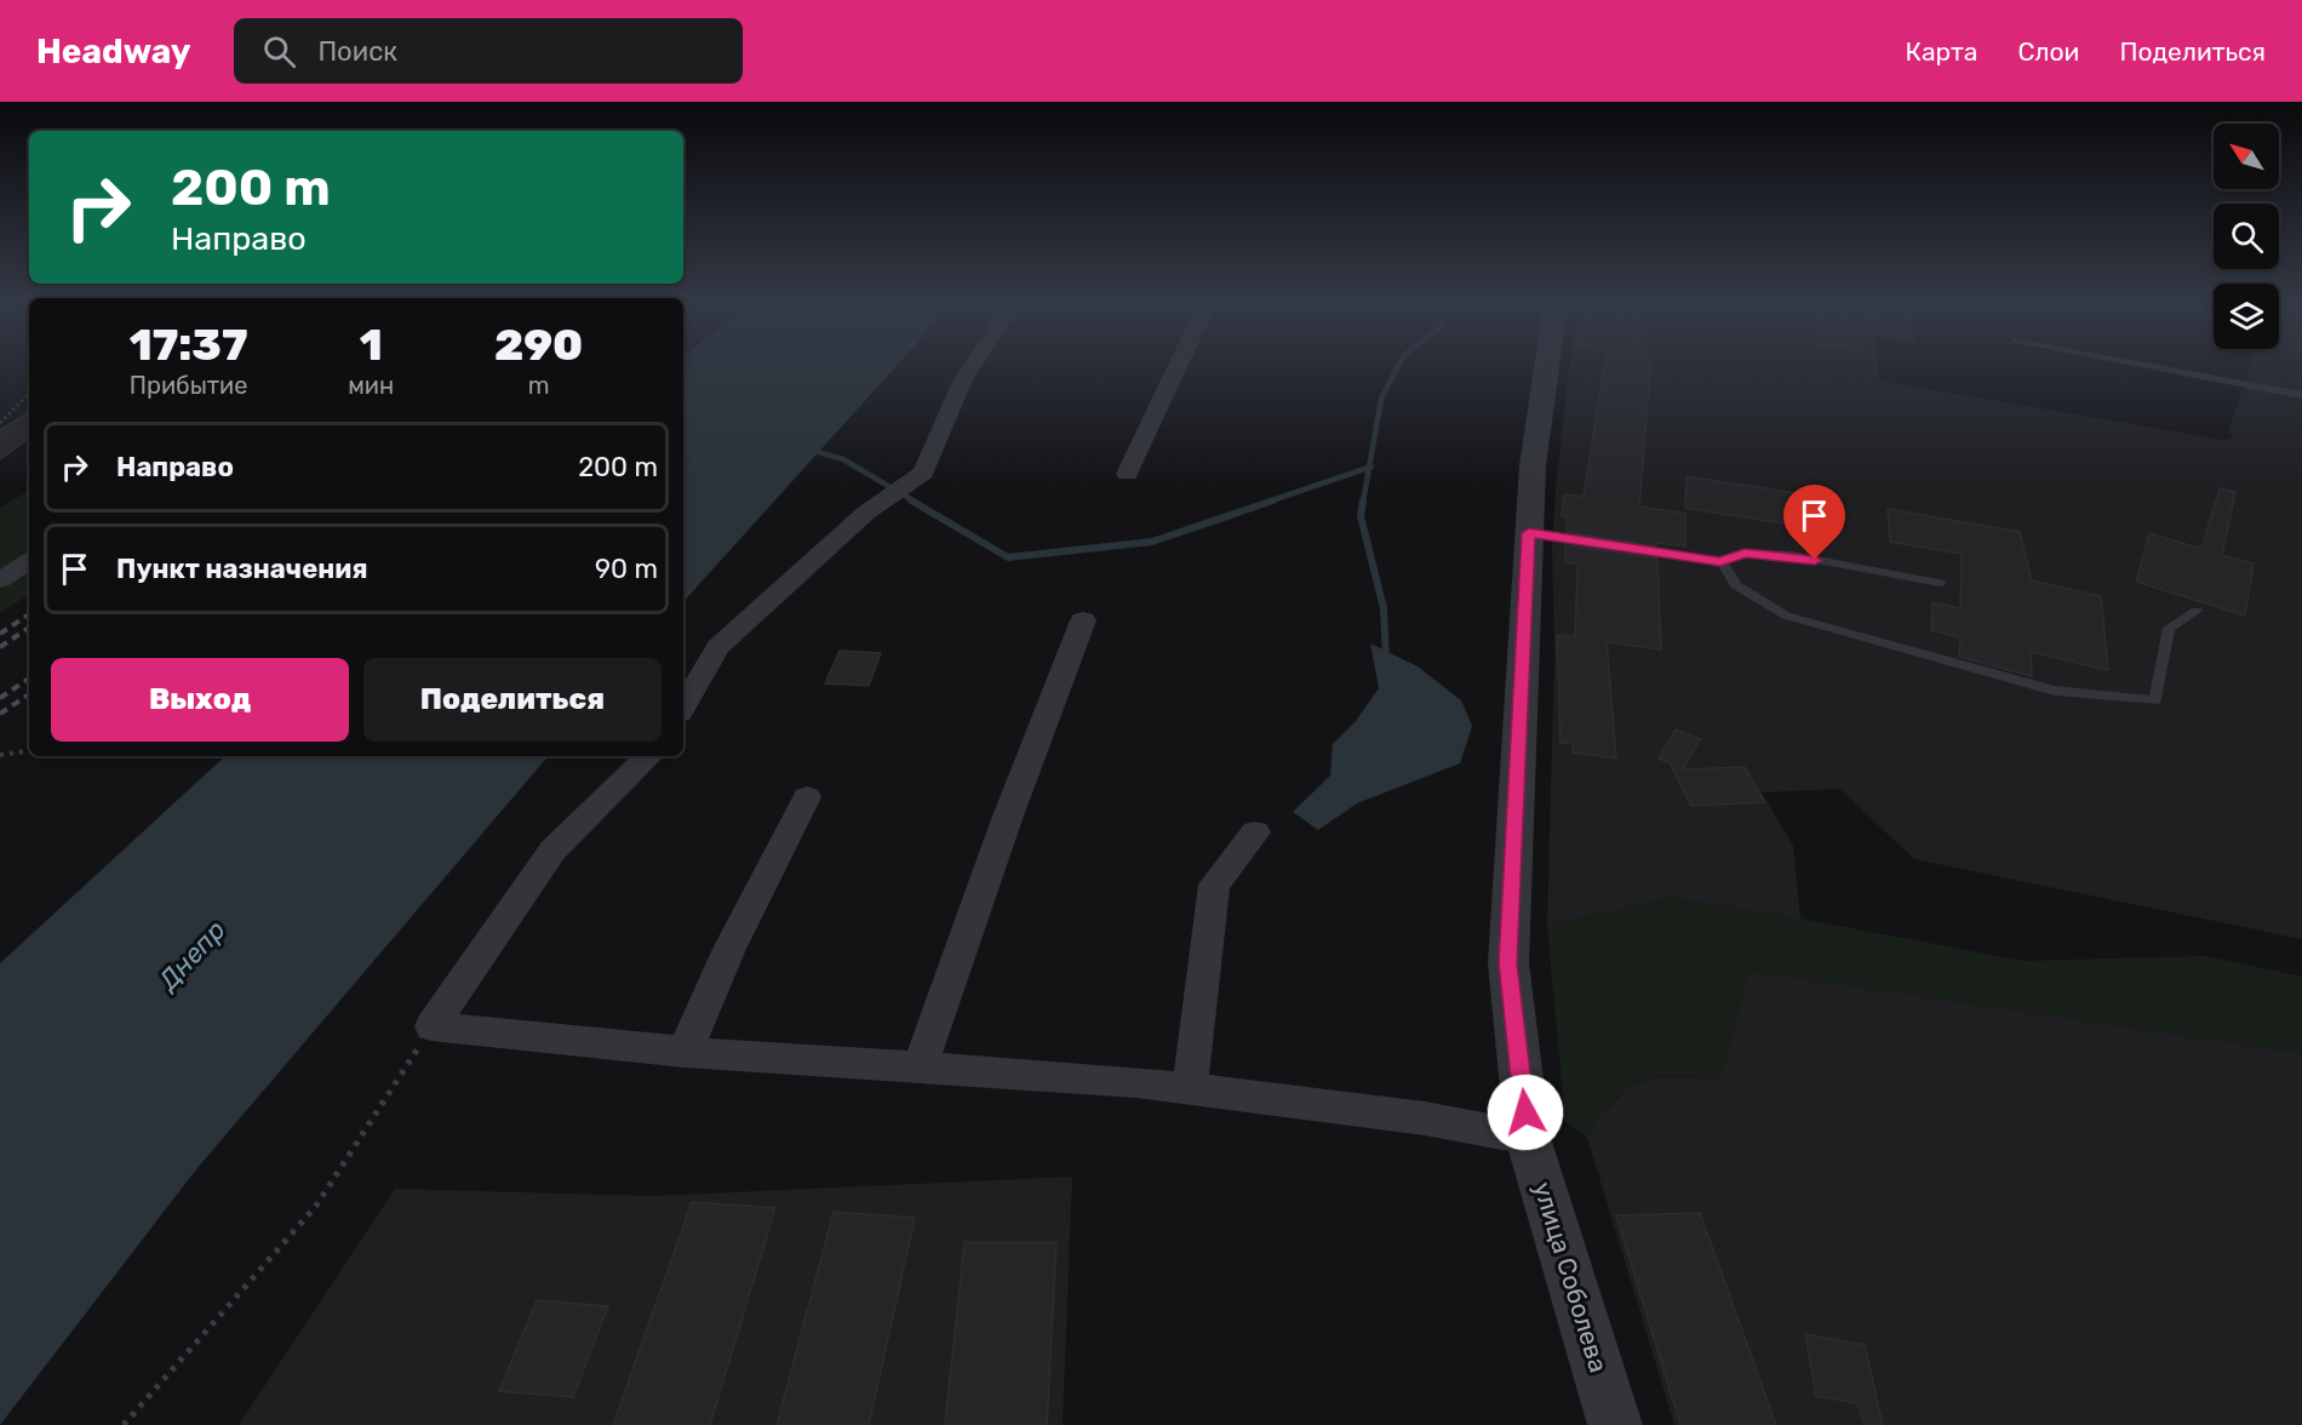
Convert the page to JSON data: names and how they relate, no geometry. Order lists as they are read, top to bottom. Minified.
{"streets":{"street":["улица Соболева"]},"water":["Днепр"],"north":"top left","page":{"header":"Headway","search":"Поиск","nav":["Карта","Слои","Поделиться"],"turn":["200 m","Направо"],"eta":["17:37","Прибытие","1","мин","290","m"],"list":[{"name":"Направо","value":"200 m"},{"name":"Пункт назначения","value":"90 m"}],"buttons":["Выход","Поделиться"]}}
